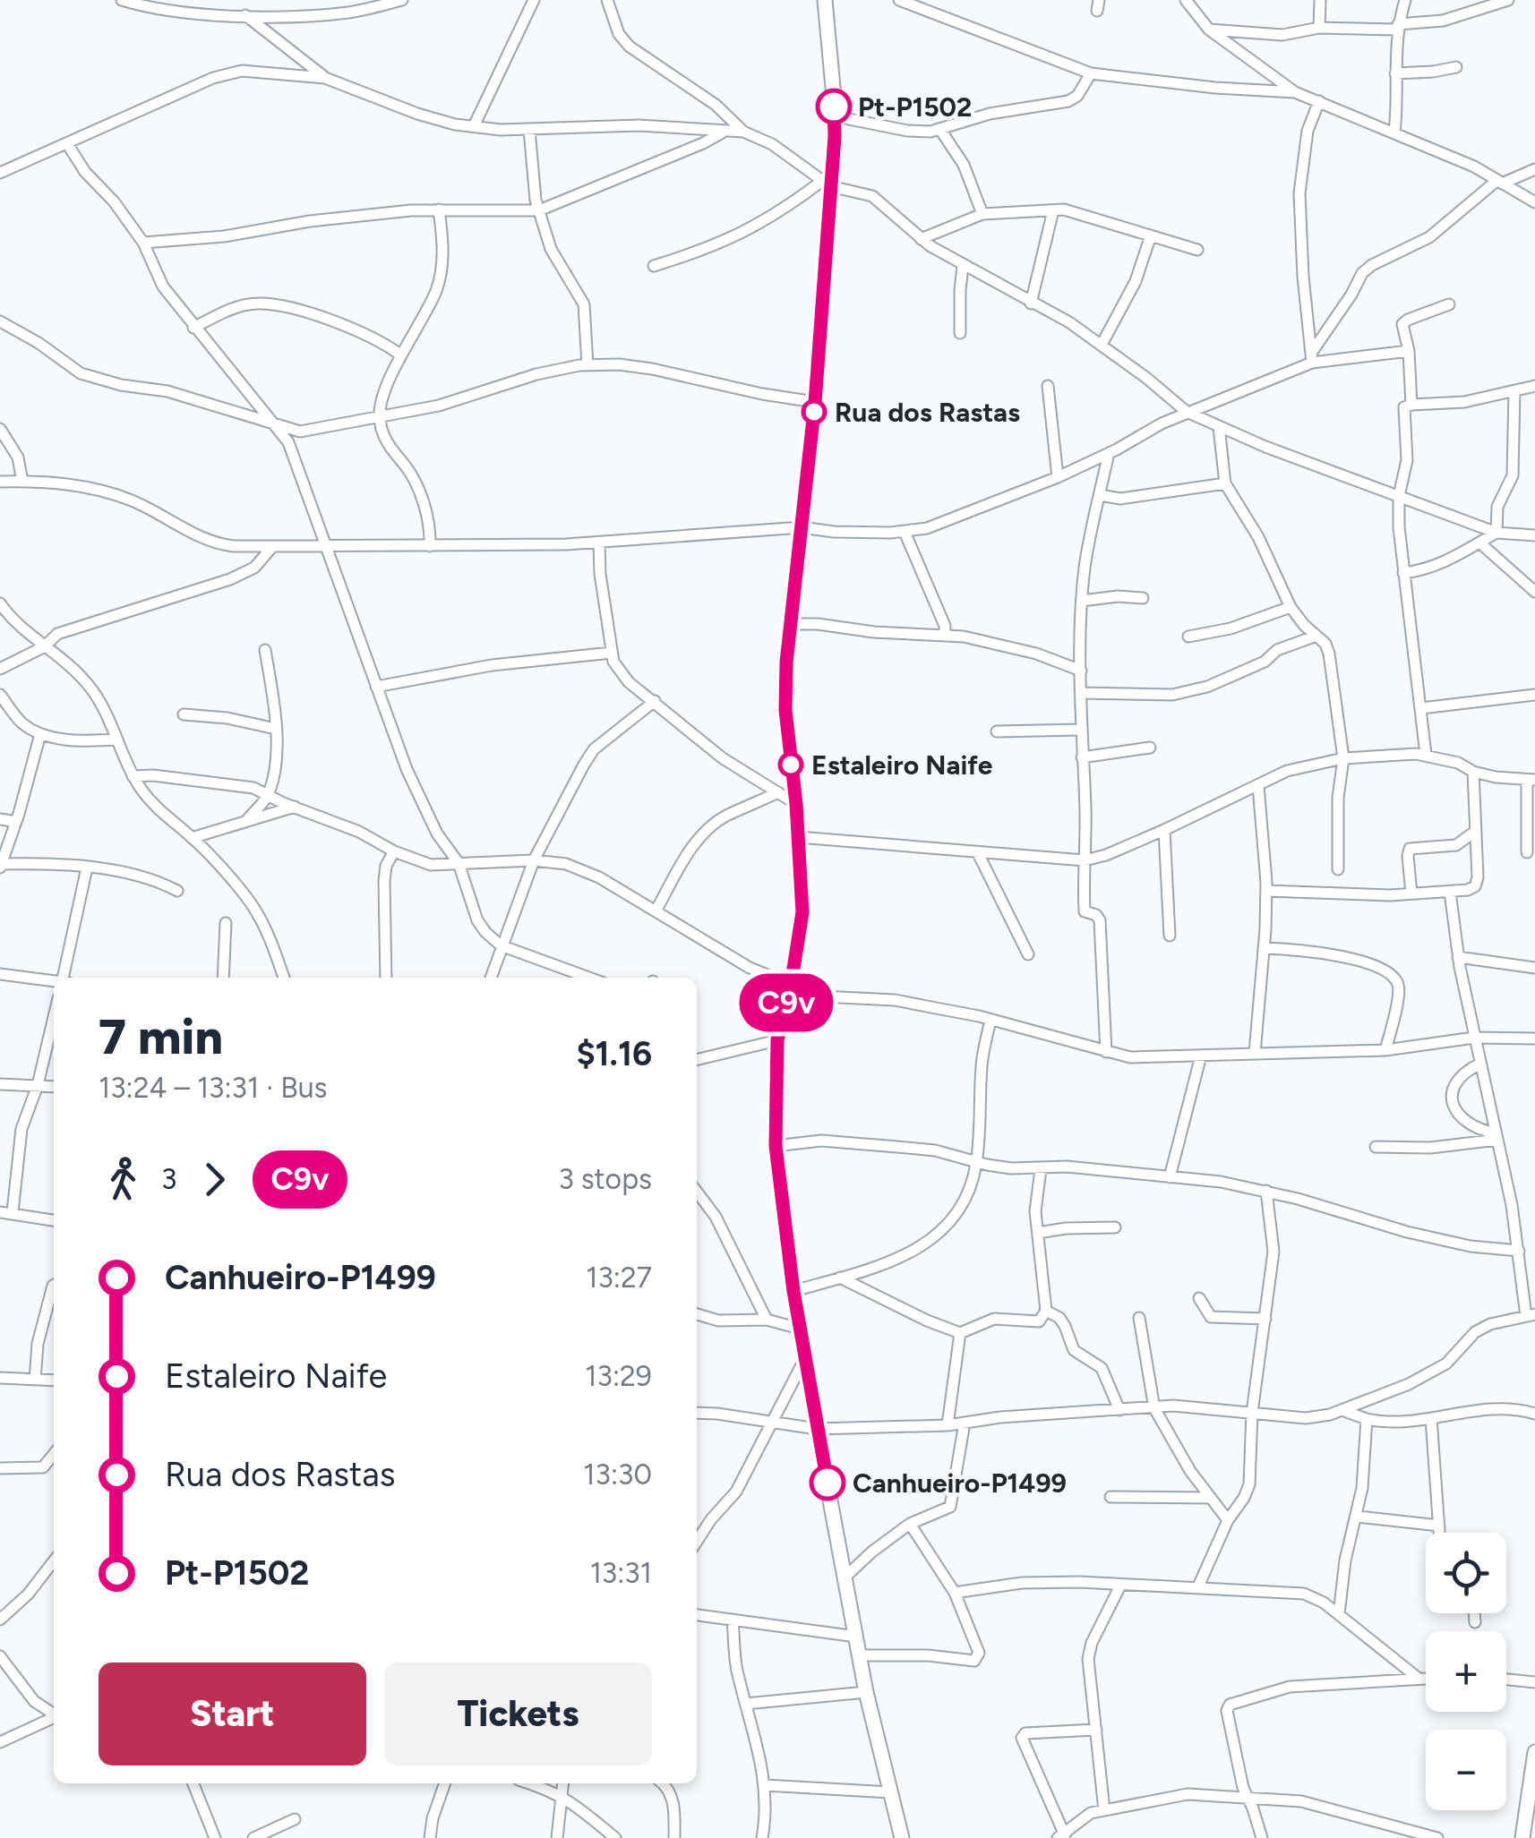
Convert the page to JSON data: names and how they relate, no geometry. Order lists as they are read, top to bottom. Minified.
{"places":["Pt-P1502","Rua dos Rastas","Estaleiro Naife","Canhueiro-P1499"],"lines":["bus line C9v"],"page":{"on_map":"C9v","heading":["7 min","13:24 – 13:31 · Bus","$1.16"],"legs":["3","C9v","3 stops"],"list":[{"name":"Canhueiro-P1499","value":"13:27"},{"name":"Estaleiro Naife","value":"13:29"},{"name":"Rua dos Rastas","value":"13:30"},{"name":"Pt-P1502","value":"13:31"}],"map_buttons":["+","−"],"buttons":["Start","Tickets"]}}
